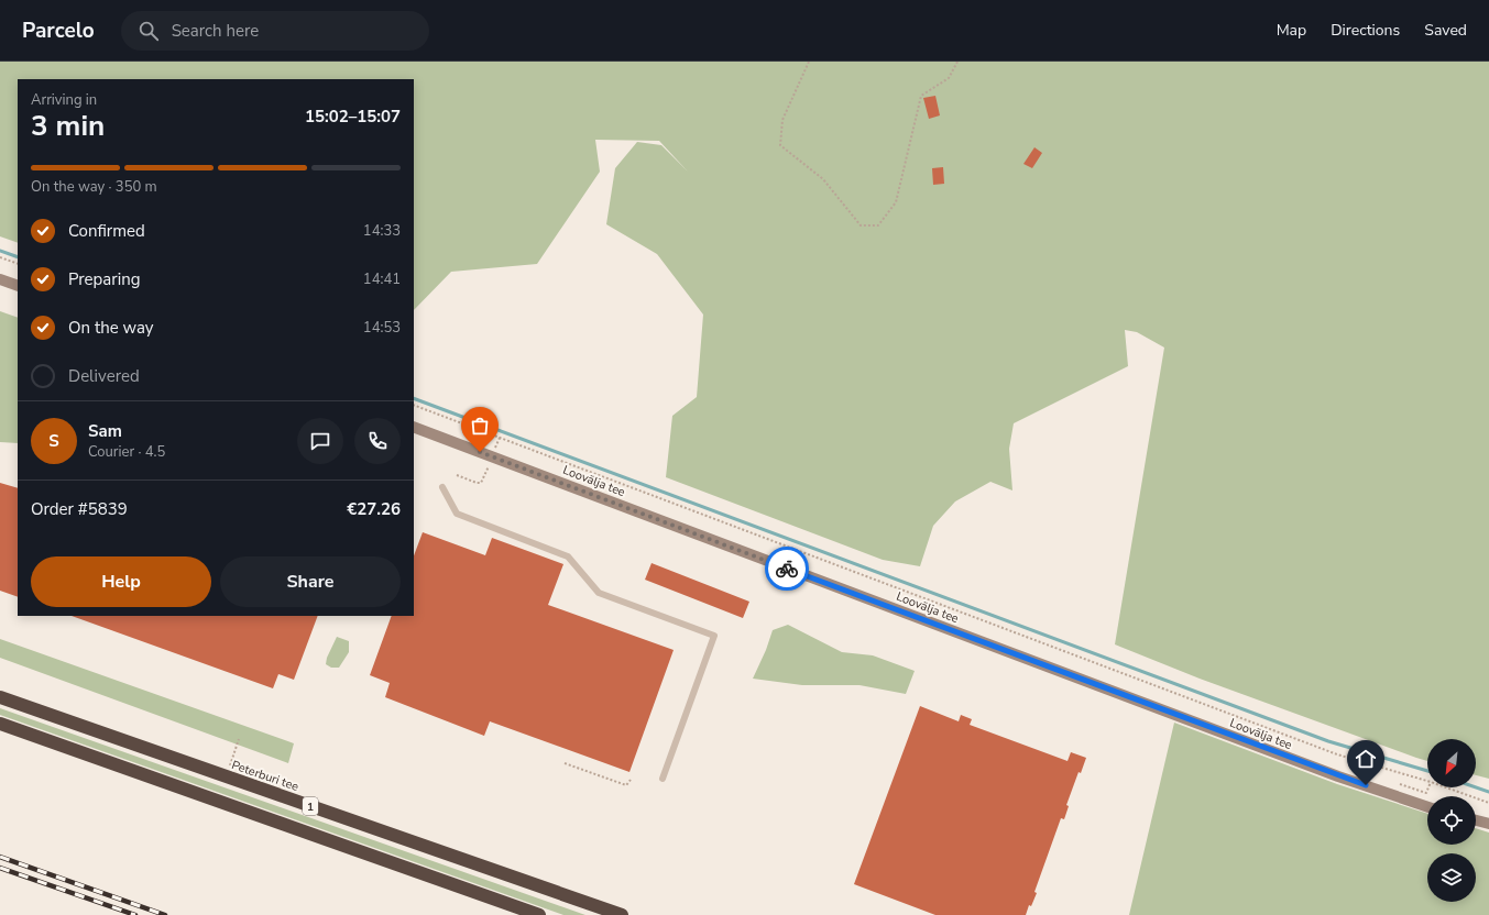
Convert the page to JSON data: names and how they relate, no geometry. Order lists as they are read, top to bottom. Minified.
{"streets":{"highway":["Peterburi tee","1"],"street":["Loovälja tee"]},"north":"bottom left","page":{"header":"Parcelo","search":"Search here","nav":["Map","Directions","Saved"],"heading":["3 min","Arriving in","15:02–15:07"],"panel":["Sam","Courier · 4.5","Order #5839","€27.26"],"bar":"On the way · 350 m","list":[["Confirmed","14:33"],["Preparing","14:41"],["On the way","14:53"],"Delivered"],"round":"S","buttons":["Help","Share"]}}
